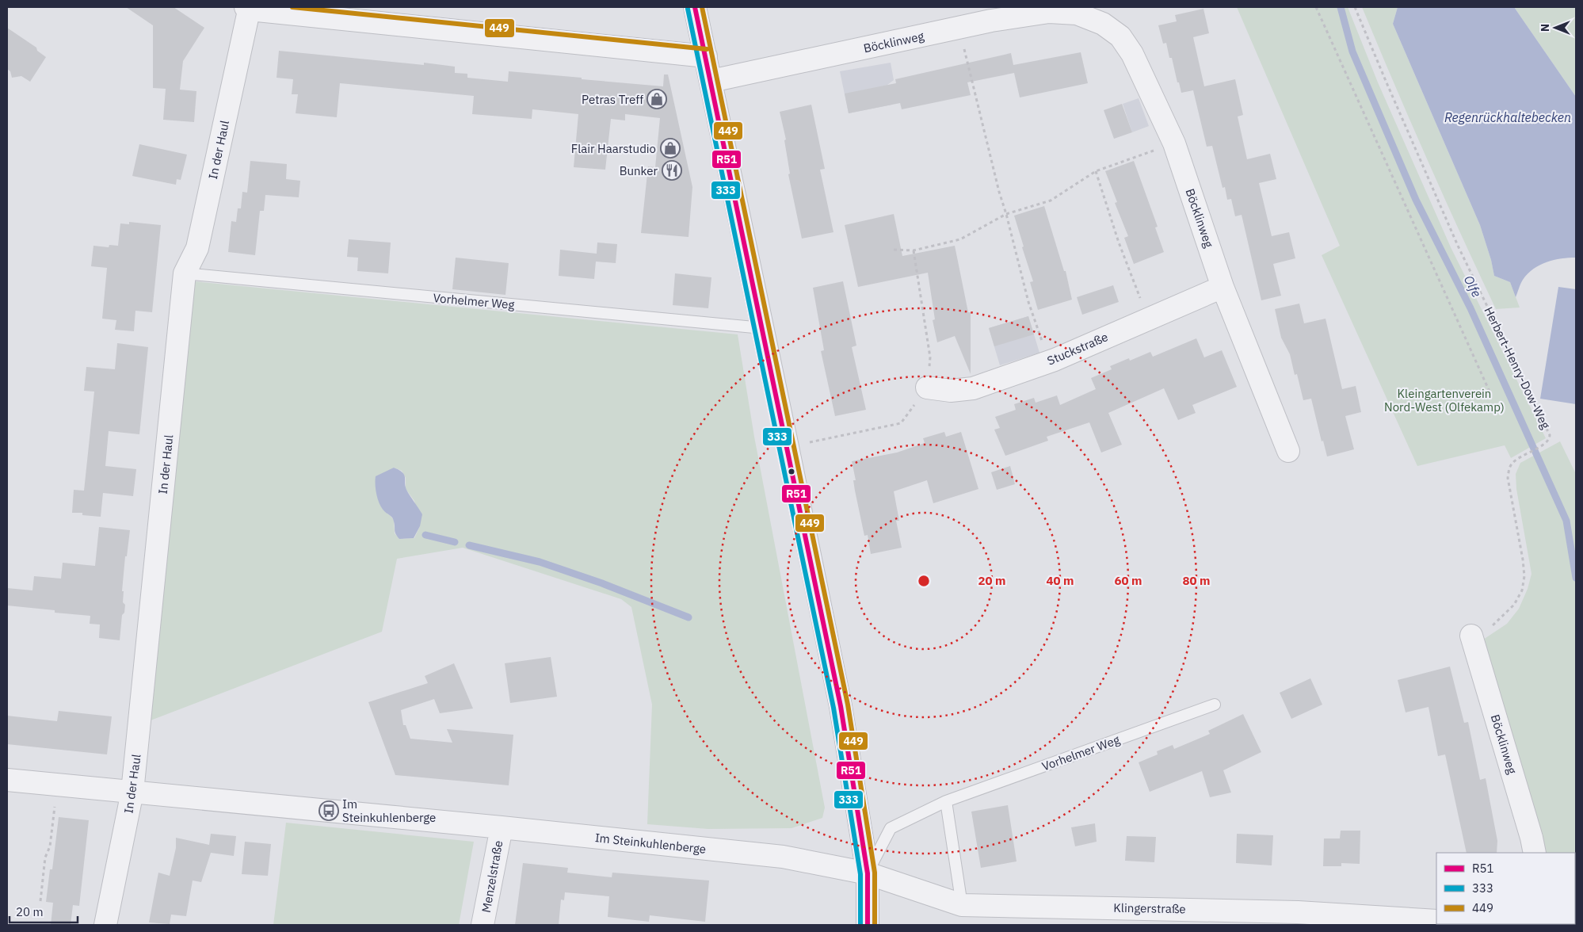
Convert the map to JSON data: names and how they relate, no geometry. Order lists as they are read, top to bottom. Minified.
{"streets":{"street":["Böcklinweg","In der Haul","Vorhelmer Weg","Stuckstraße","Im Steinkuhlenberge","Menzelstraße","Klingerstraße"],"path":["Herbert-Henry-Dow-Weg"]},"crossings":[["Böcklinweg","Vorhelmer Weg"],["Böcklinweg","Stuckstraße"],["Böcklinweg","Herbert-Henry-Dow-Weg"],["In der Haul","Vorhelmer Weg"],["In der Haul","Im Steinkuhlenberge"],["Vorhelmer Weg","Im Steinkuhlenberge"],["Vorhelmer Weg","Klingerstraße"],["Im Steinkuhlenberge","Menzelstraße"],["Im Steinkuhlenberge","Klingerstraße"]],"water":["Regenrückhaltebecken","Olfe"],"parks":["Kleingartenverein Nord-West (Olfekamp)"],"places":{"shop":["Petras Treff","Flair Haarstudio"],"restaurant":["Bunker"],"bus stop":["Im Steinkuhlenberge"]},"lines":["transit line R51","transit line 449","transit line 333"],"legend":["R51","333","449"],"scale_bar":"20 m","north":"left","rings":["20 m","40 m","60 m","80 m"]}
